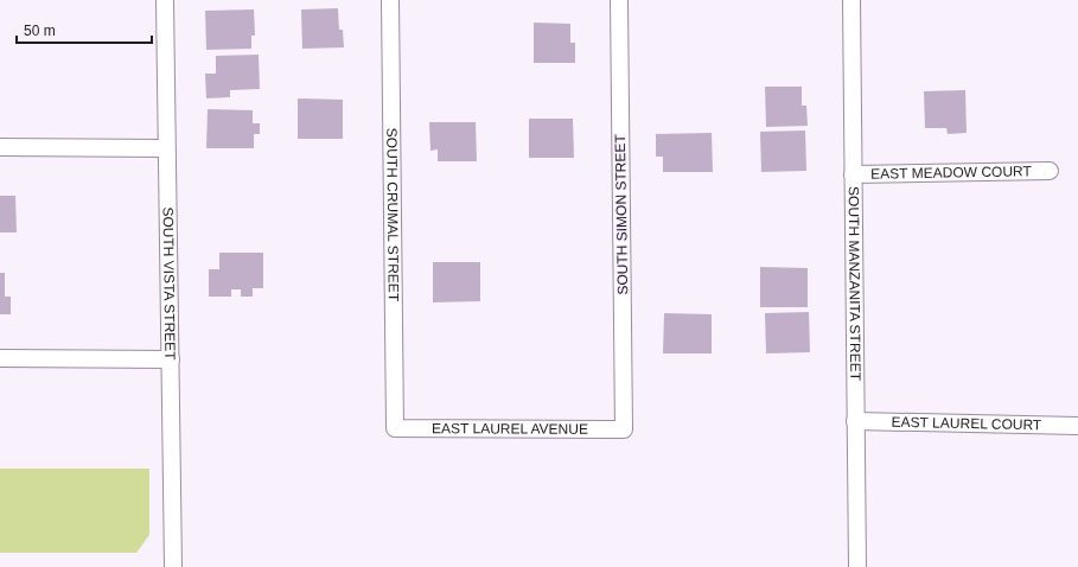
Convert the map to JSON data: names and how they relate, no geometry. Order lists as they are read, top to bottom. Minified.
{"streets":{"street":["EAST MEADOW COURT","SOUTH CRUMAL STREET","SOUTH SIMON STREET","SOUTH VISTA STREET","SOUTH MANZANITA STREET","EAST LAUREL COURT","EAST LAUREL AVENUE"]},"crossings":[["EAST MEADOW COURT","SOUTH MANZANITA STREET"],["SOUTH CRUMAL STREET","EAST LAUREL AVENUE"],["SOUTH SIMON STREET","EAST LAUREL AVENUE"],["SOUTH MANZANITA STREET","EAST LAUREL COURT"]],"scale_bar":"50 m"}
